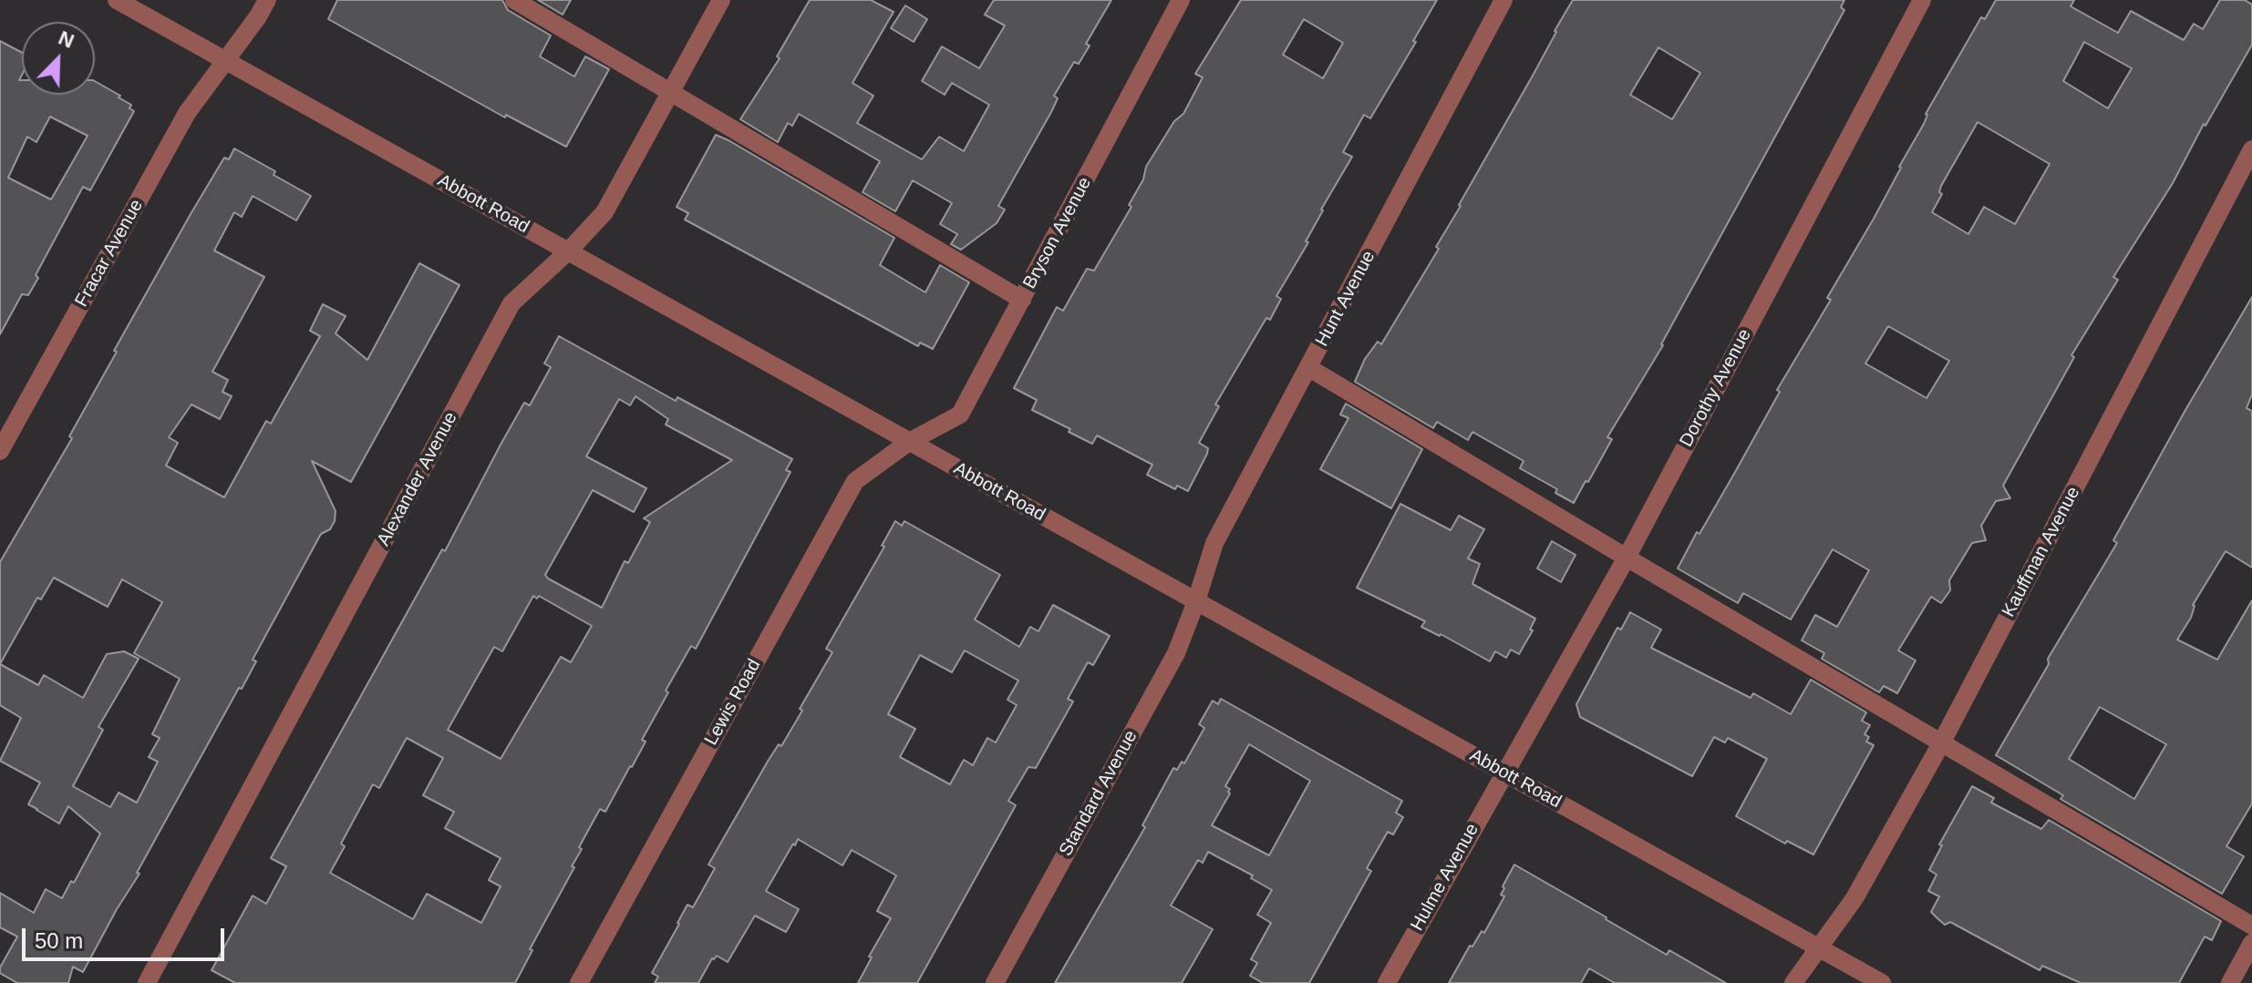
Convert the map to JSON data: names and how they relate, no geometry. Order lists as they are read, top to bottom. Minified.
{"streets":{"street":["Abbott Road","Bryson Avenue","Fracar Avenue","Hunt Avenue","Dorothy Avenue","Alexander Avenue","Kauffman Avenue","Lewis Road","Standard Avenue","Hulme Avenue"]},"crossings":[["Abbott Road","Bryson Avenue"],["Abbott Road","Fracar Avenue"],["Abbott Road","Hunt Avenue"],["Abbott Road","Dorothy Avenue"],["Abbott Road","Alexander Avenue"],["Abbott Road","Kauffman Avenue"],["Abbott Road","Lewis Road"],["Abbott Road","Standard Avenue"],["Abbott Road","Hulme Avenue"],["Bryson Avenue","Lewis Road"],["Hunt Avenue","Standard Avenue"],["Dorothy Avenue","Hulme Avenue"]],"scale_bar":"50 m","north":"top right"}
